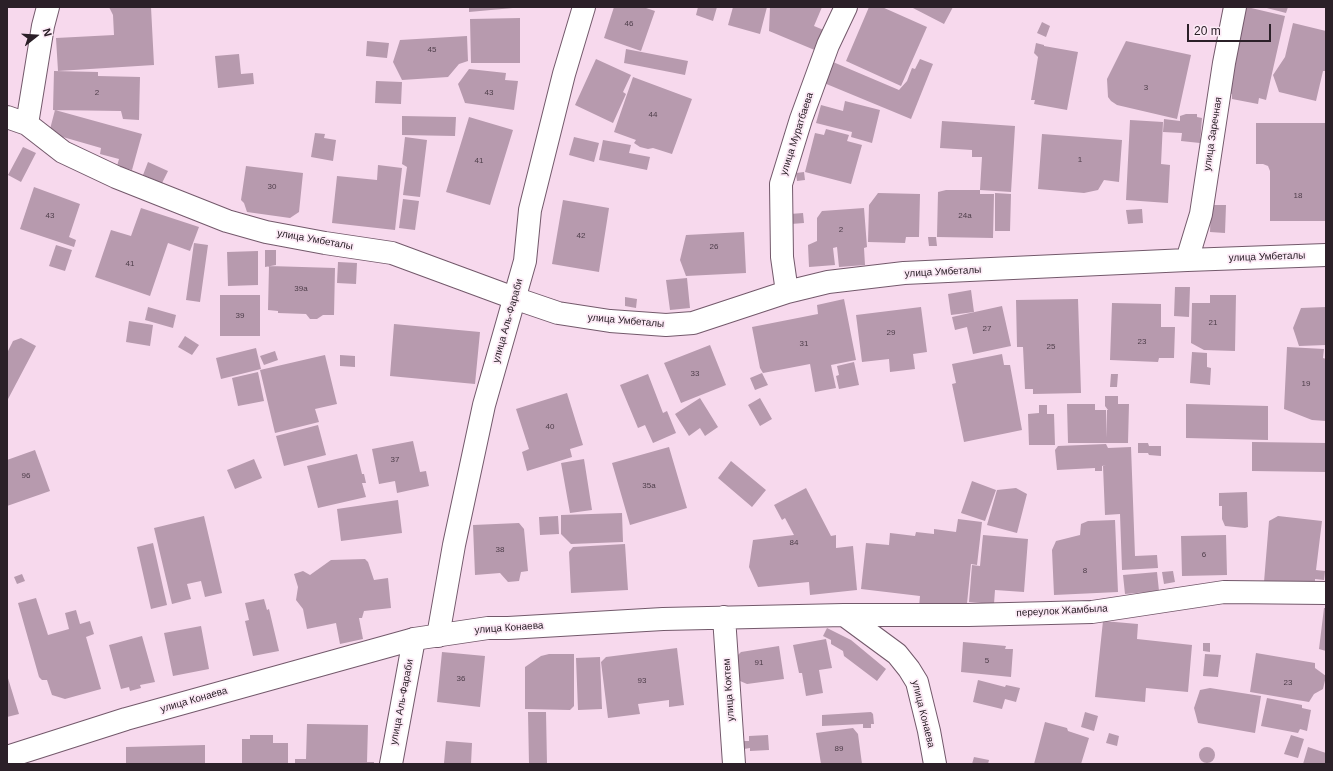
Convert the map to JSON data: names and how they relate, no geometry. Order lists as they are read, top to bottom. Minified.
{"streets":{"street":["улица Муратбаева","улица Заречная","улица Умбеталы","улица Аль-Фараби","переулок Жамбыла","улица Конаева","улица Коктем"]},"crossings":[["улица Муратбаева","улица Умбеталы"],["улица Заречная","улица Умбеталы"],["улица Умбеталы","улица Аль-Фараби"],["улица Аль-Фараби","улица Конаева"],["переулок Жамбыла","улица Конаева"],["улица Конаева","улица Коктем"]],"house_numbers":["46","45","3","2","43","44","1","41","30","18","43","24а","2","42","26","41","39а","39","21","27","29","23","31","25","33","19","40","37","96","35а","84","38","6","8","5","91","36","93","23","89"],"scale_bar":"20 m","north":"right"}
